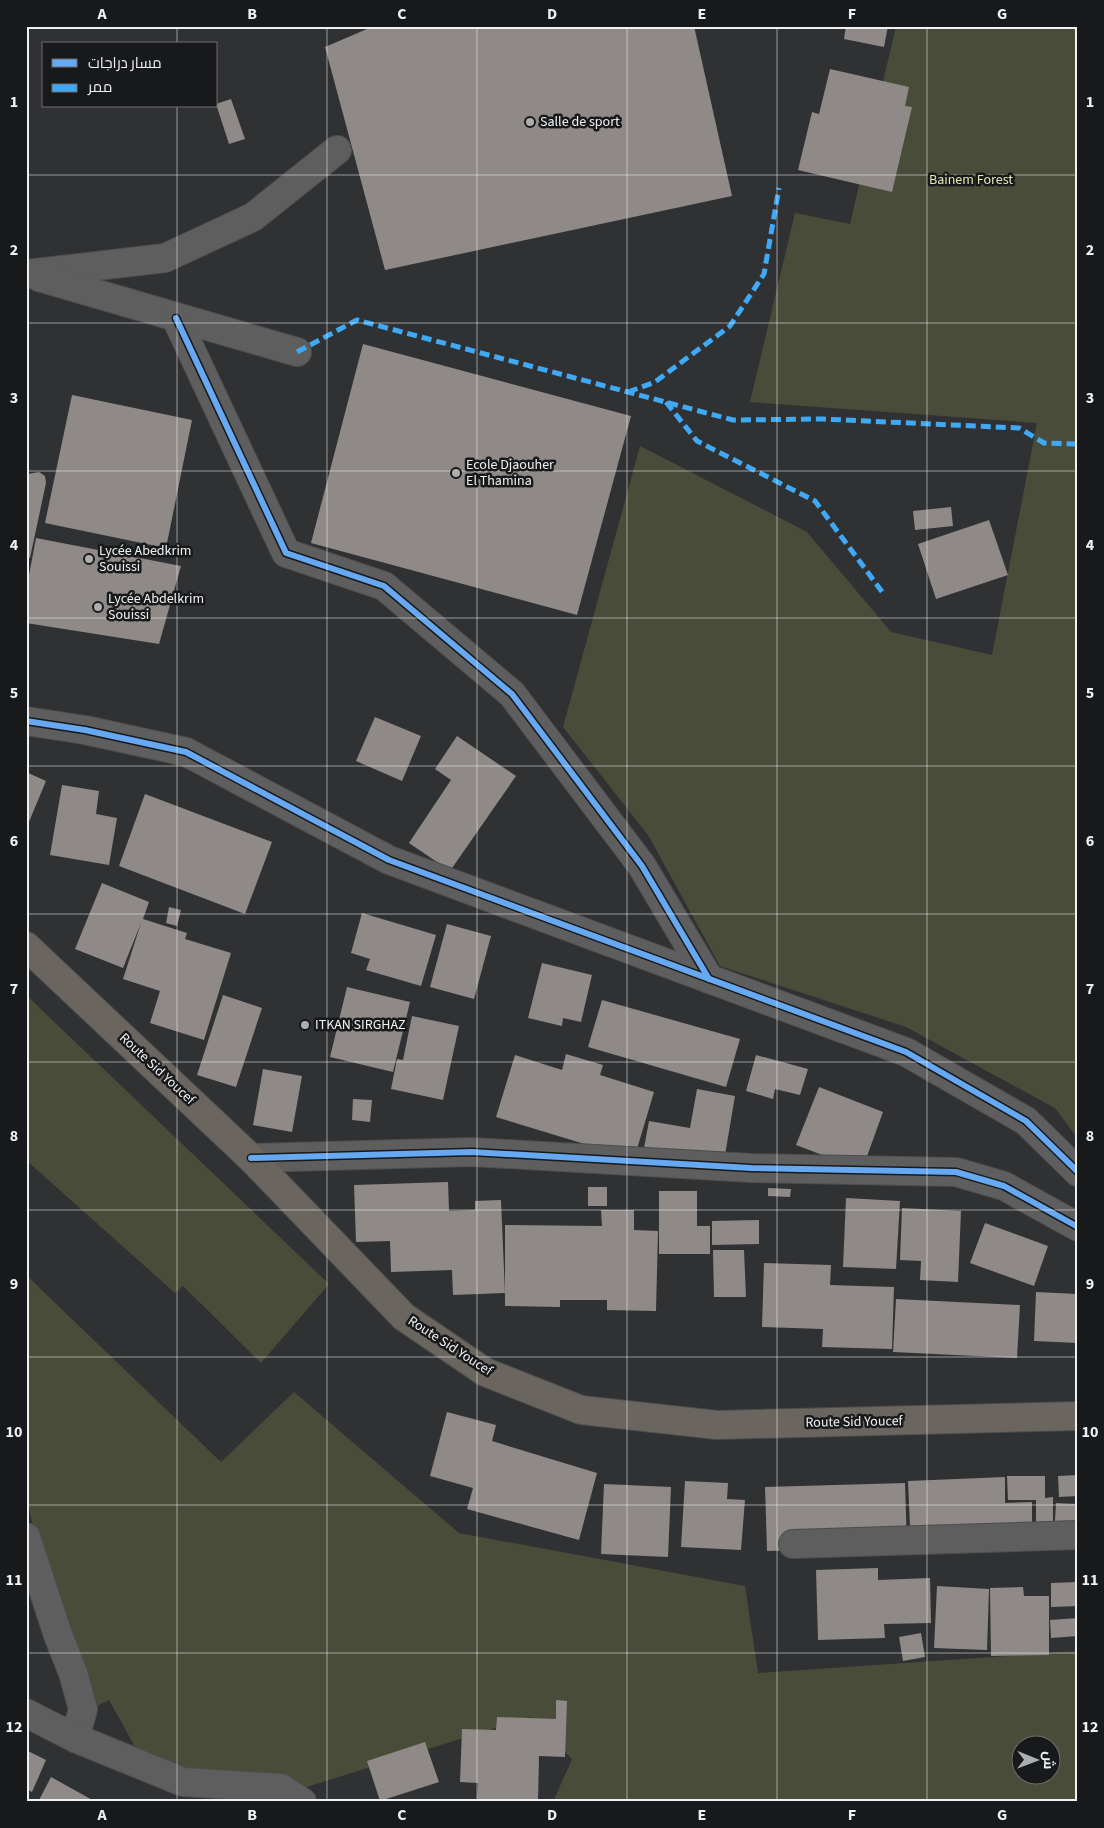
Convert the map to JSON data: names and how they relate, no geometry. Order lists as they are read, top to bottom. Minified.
{"streets":{"main road":["Route Sid Youcef"]},"parks":["Bainem Forest"],"places":["Salle de sport","Ecole Djaouher El Thamina","Lycée Abedkrim Souissi","Lycée Abdelkrim Souissi","ITKAN SIRGHAZ"],"legend":["مسار دراجات","ممر"],"north":"right","grid":{"columns":["A","B","C","D","E","F","G"],"rows":["1","2","3","4","5","6","7","8","9","10","11","12"]}}
